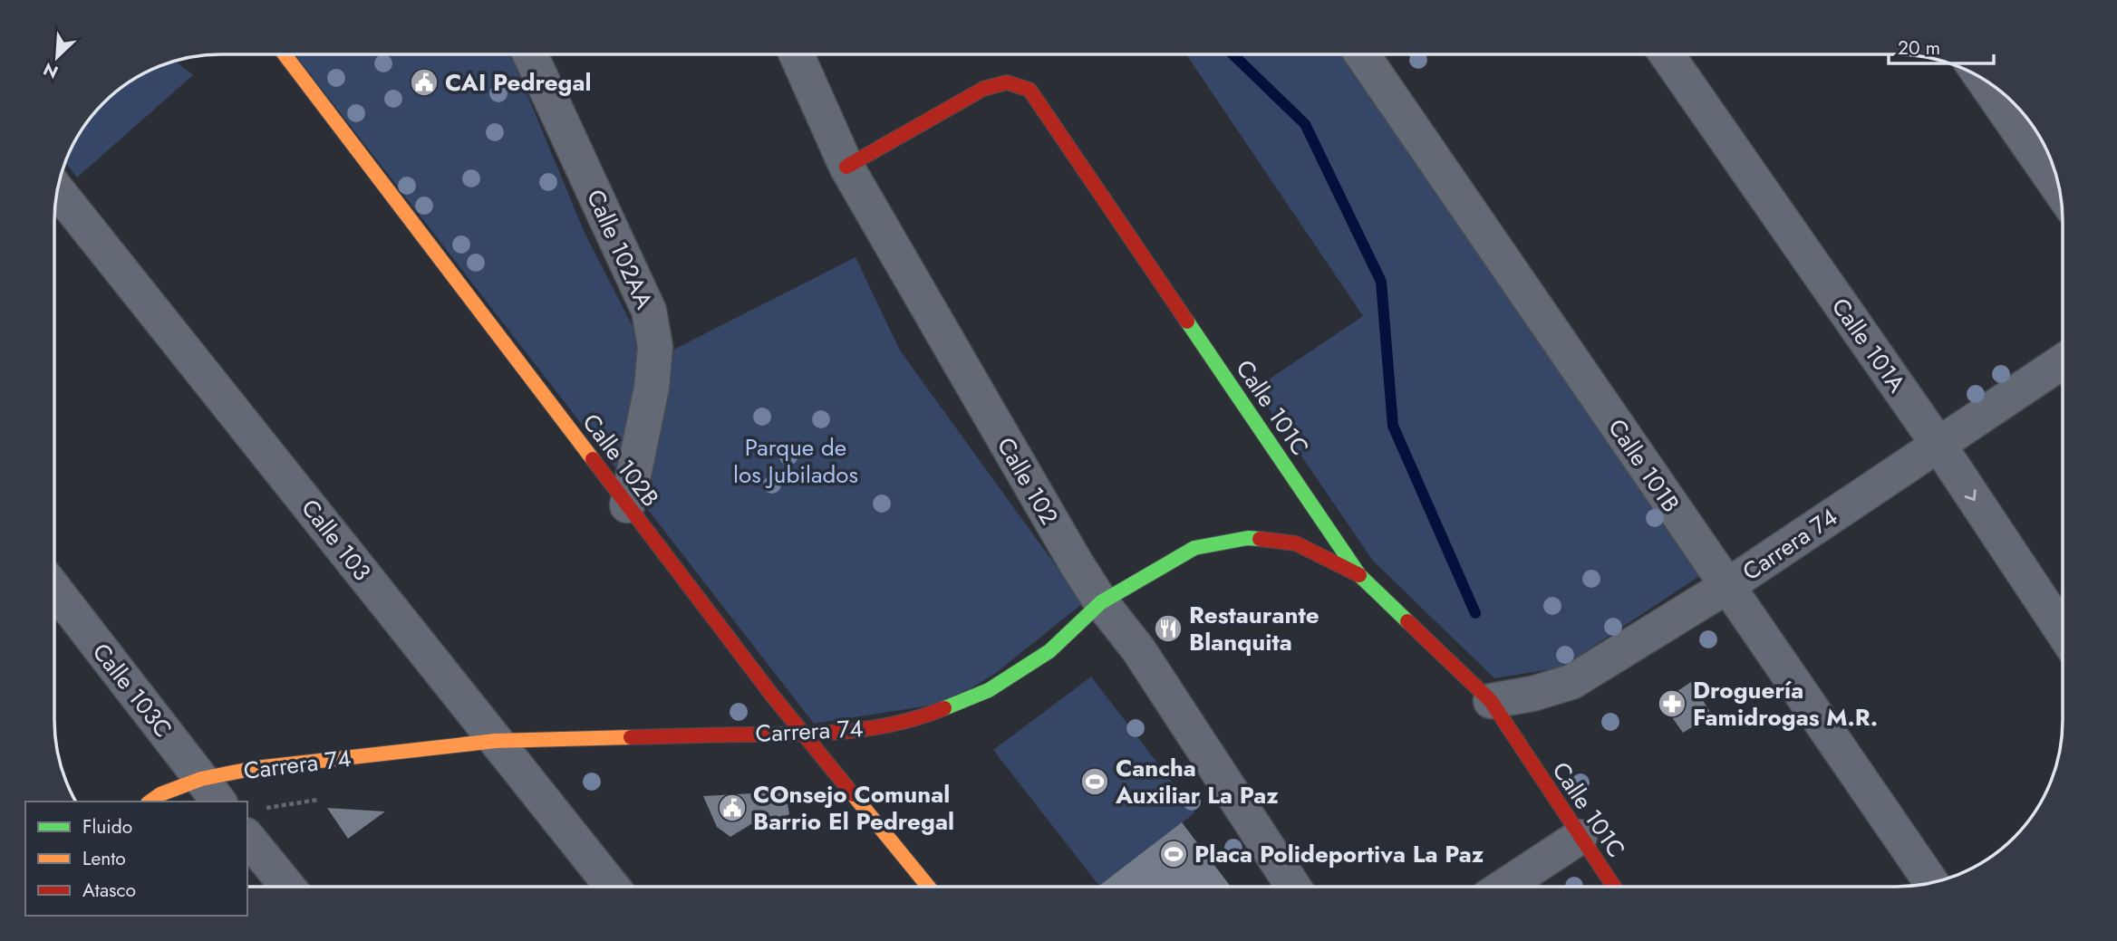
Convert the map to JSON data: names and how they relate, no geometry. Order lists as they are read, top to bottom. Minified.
{"streets":{"street":["Calle 102AA","Calle 101A","Calle 101C","Calle 102B","Calle 101B","Calle 102","Calle 103","Carrera 74","Calle 103C"]},"crossings":[["Calle 102AA","Calle 102B"],["Calle 101A","Carrera 74"],["Calle 101C","Calle 102"],["Calle 101C","Carrera 74"],["Calle 102B","Carrera 74"],["Calle 101B","Carrera 74"],["Calle 102","Carrera 74"],["Calle 103","Carrera 74"],["Carrera 74","Calle 103C"]],"parks":["Parque de los Jubilados"],"places":{"public building":["CAI Pedregal","COnsejo Comunal Barrio El Pedregal"],"restaurant":["Restaurante Blanquita"],"pharmacy":["Droguería Famidrogas M.R."],"sports":["Cancha Auxiliar La Paz","Placa Polideportiva La Paz"]},"legend":["Fluido","Lento","Atasco"],"scale_bar":"20 m","north":"bottom left"}
